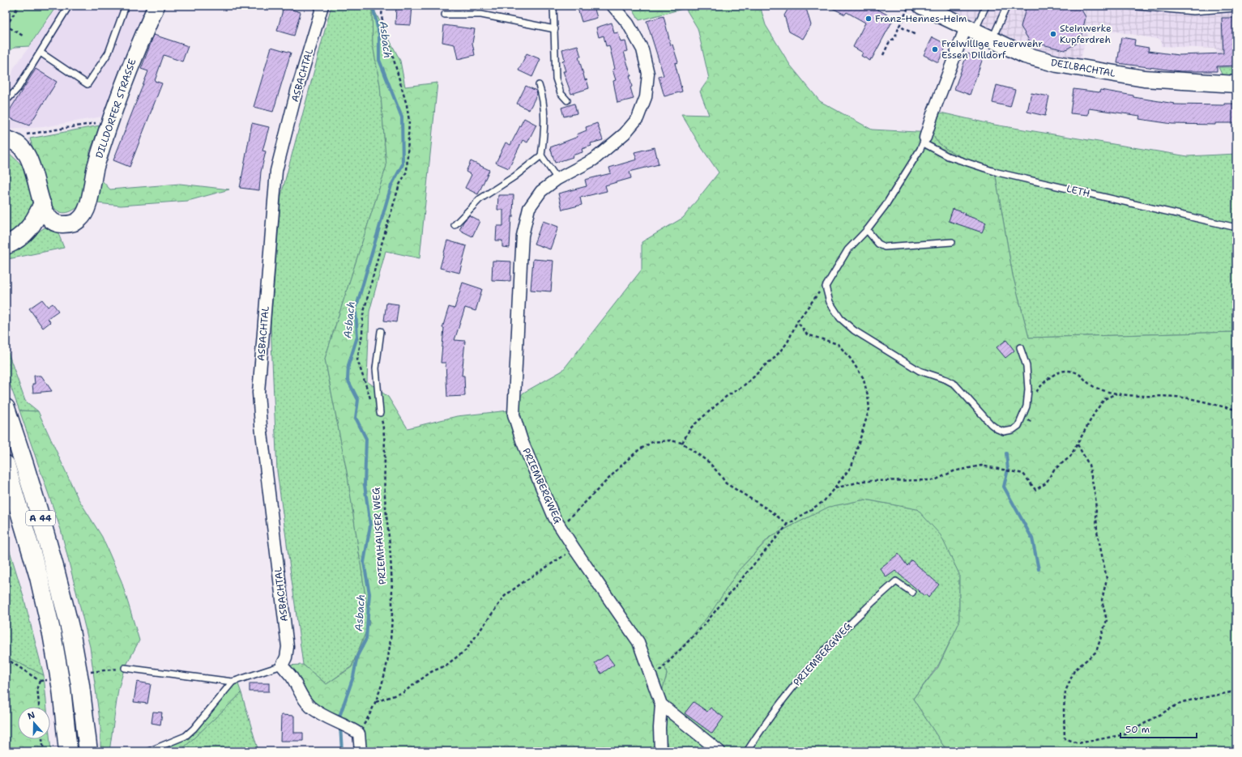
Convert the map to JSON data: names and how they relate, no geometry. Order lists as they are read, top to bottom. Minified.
{"streets":{"highway":["A 44"],"main road":["DEILBACHTAL","DILLDORFER STRASSE"],"street":["ASBACHTAL","PRIEMBERGWEG"],"lane":["LETH"],"path":["PRIEMHAUSER WEG"]},"water":["Asbach"],"places":["Franz-Hennes-Heim","Steinwerke Kupferdreh","Freiwillige Feuerwehr Essen Dilldorf"],"scale_bar":"50 m","north":"top"}
